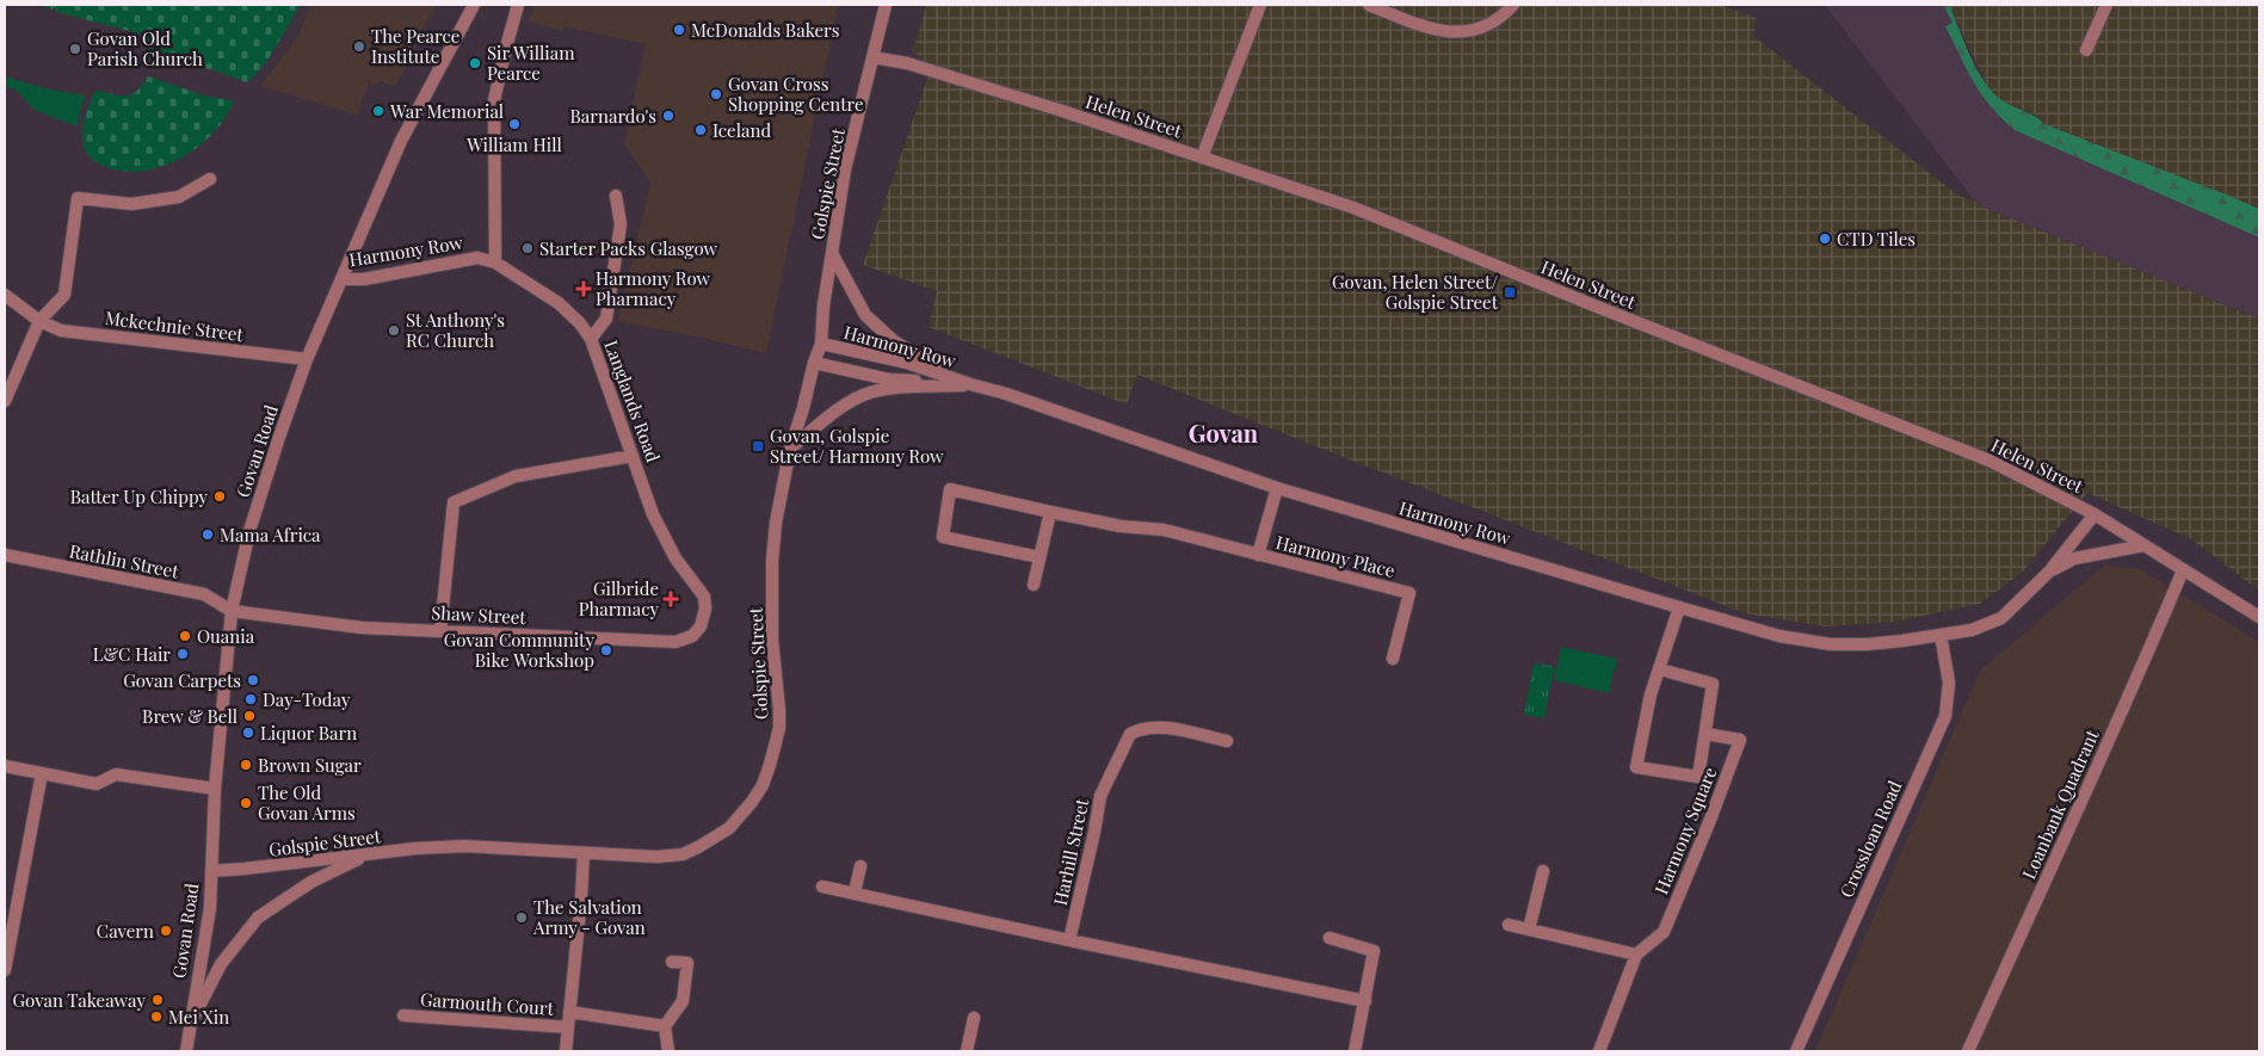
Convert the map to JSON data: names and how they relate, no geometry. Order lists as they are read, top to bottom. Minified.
{"streets":{"street":["Helen Street","Golspie Street","Harmony Row","Mckechnie Street","Langlands Road","Govan Road","Harmony Place","Rathlin Street","Shaw Street","Loanbank Quadrant","Harmony Square","Crossloan Road","Harhill Street","Garmouth Court"]},"crossings":[["Helen Street","Golspie Street"],["Helen Street","Loanbank Quadrant"],["Golspie Street","Harmony Row"],["Golspie Street","Govan Road"],["Harmony Row","Langlands Road"],["Harmony Row","Govan Road"],["Harmony Row","Harmony Place"],["Harmony Row","Harmony Square"],["Harmony Row","Crossloan Road"],["Mckechnie Street","Govan Road"],["Langlands Road","Shaw Street"],["Govan Road","Rathlin Street"],["Govan Road","Shaw Street"],["Rathlin Street","Shaw Street"]],"districts":["Govan"],"places":{"other":["McDonalds Bakers","The Pearce Institute","Govan Old Parish Church","Sir William Pearce","Govan Cross Shopping Centre","War Memorial","Barnardo's","William Hill","Iceland","CTD Tiles","Starter Packs Glasgow","St Anthony's RC Church","Batter Up Chippy","Mama Africa","Ouania","Govan Community Bike Workshop","L&C Hair","Govan Carpets","Day-Today","Brew & Bell","Liquor Barn","Brown Sugar","The Old Govan Arms","The Salvation Army - Govan","Cavern","Govan Takeaway","Mei Xin"],"health":["Harmony Row Pharmacy","Gilbride Pharmacy"],"transit":["Govan, Helen Street/ Golspie Street","Govan, Golspie Street/ Harmony Row"]}}
